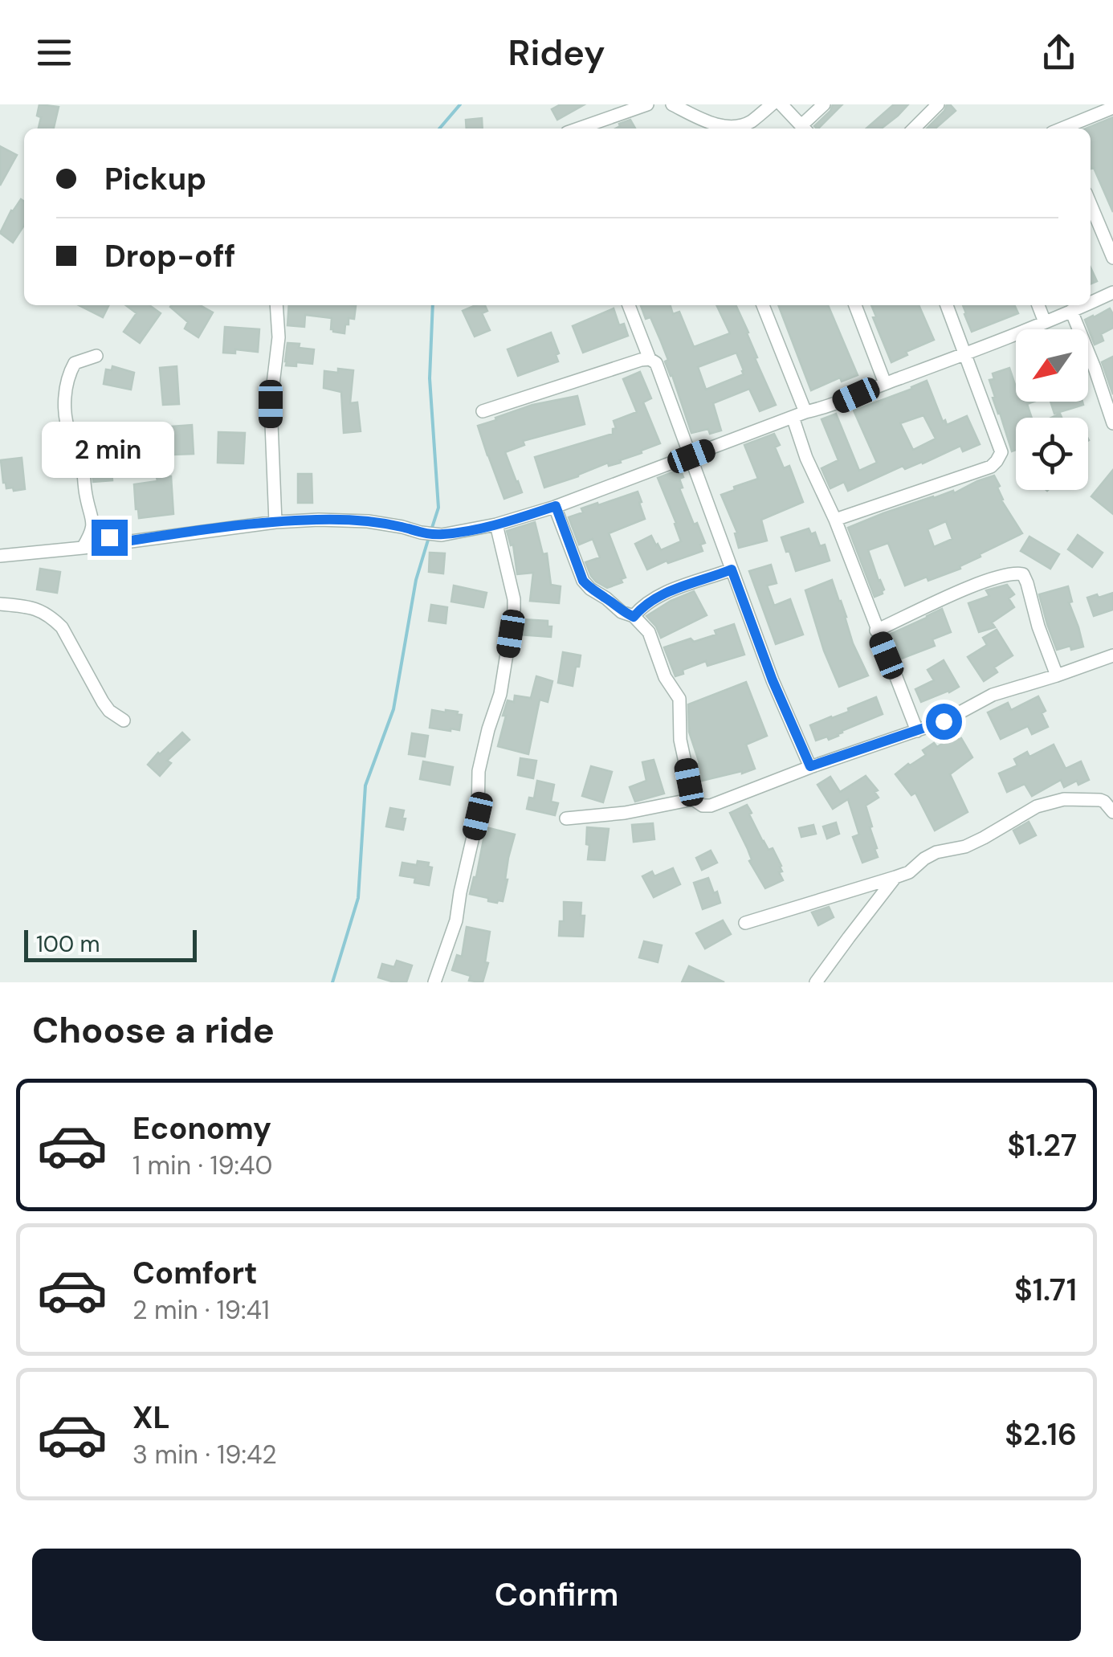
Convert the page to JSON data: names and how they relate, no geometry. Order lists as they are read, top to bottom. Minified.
{"scale_bar":"100 m","north":"bottom left","page":{"header":"Ridey","banner":["Pickup","Drop-off"],"bubble":"2 min","scale":"100 m","heading":"Choose a ride","list":[{"name":"Economy","note":"1 min · 19:40","value":"$1.27"},{"name":"Comfort","note":"2 min · 19:41","value":"$1.71"},{"name":"XL","note":"3 min · 19:42","value":"$2.16"}],"buttons":"Confirm"}}
